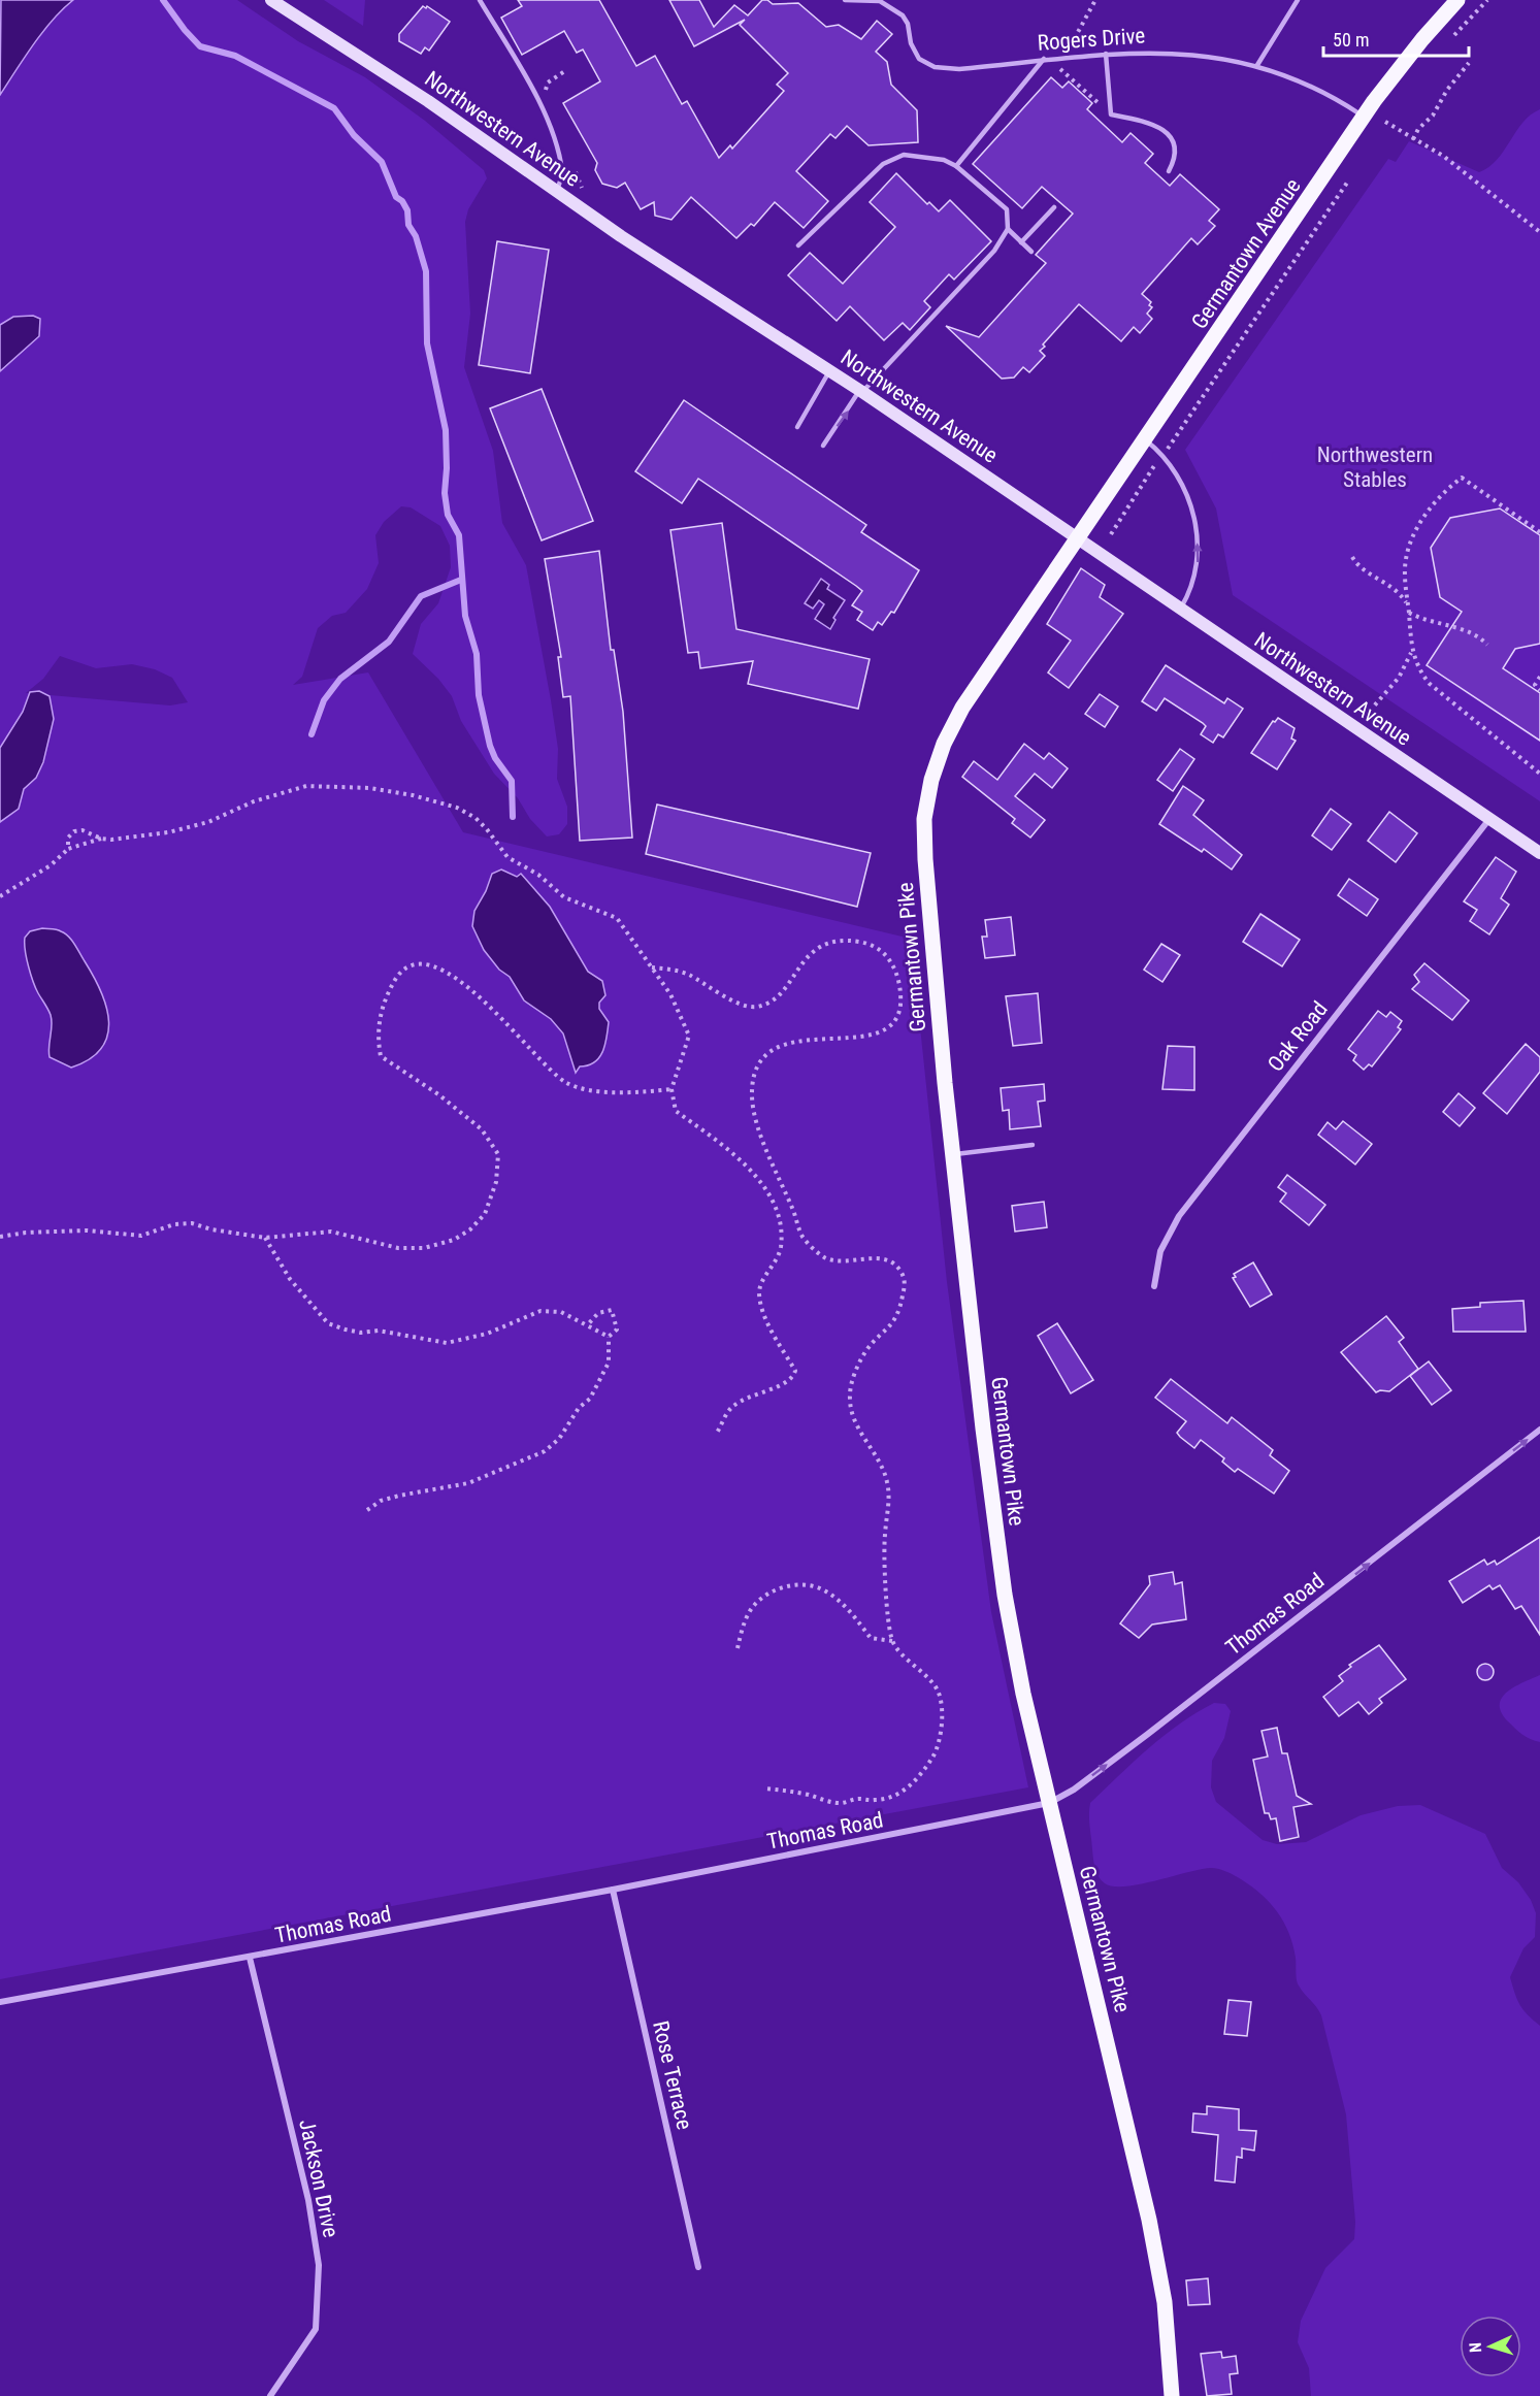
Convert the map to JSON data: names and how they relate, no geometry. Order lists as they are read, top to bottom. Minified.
{"streets":{"main road":["Germantown Avenue","Germantown Pike"],"street":["Northwestern Avenue","Oak Road","Thomas Road","Rose Terrace","Jackson Drive"],"lane":["Rogers Drive"]},"crossings":[["Rogers Drive","Germantown Avenue"],["Northwestern Avenue","Germantown Avenue"],["Northwestern Avenue","Germantown Pike"],["Northwestern Avenue","Oak Road"],["Germantown Avenue","Germantown Pike"],["Germantown Pike","Thomas Road"],["Thomas Road","Rose Terrace"],["Thomas Road","Jackson Drive"]],"one_way":["Thomas Road"],"parks":["Northwestern Stables"],"scale_bar":"50 m","north":"left"}
